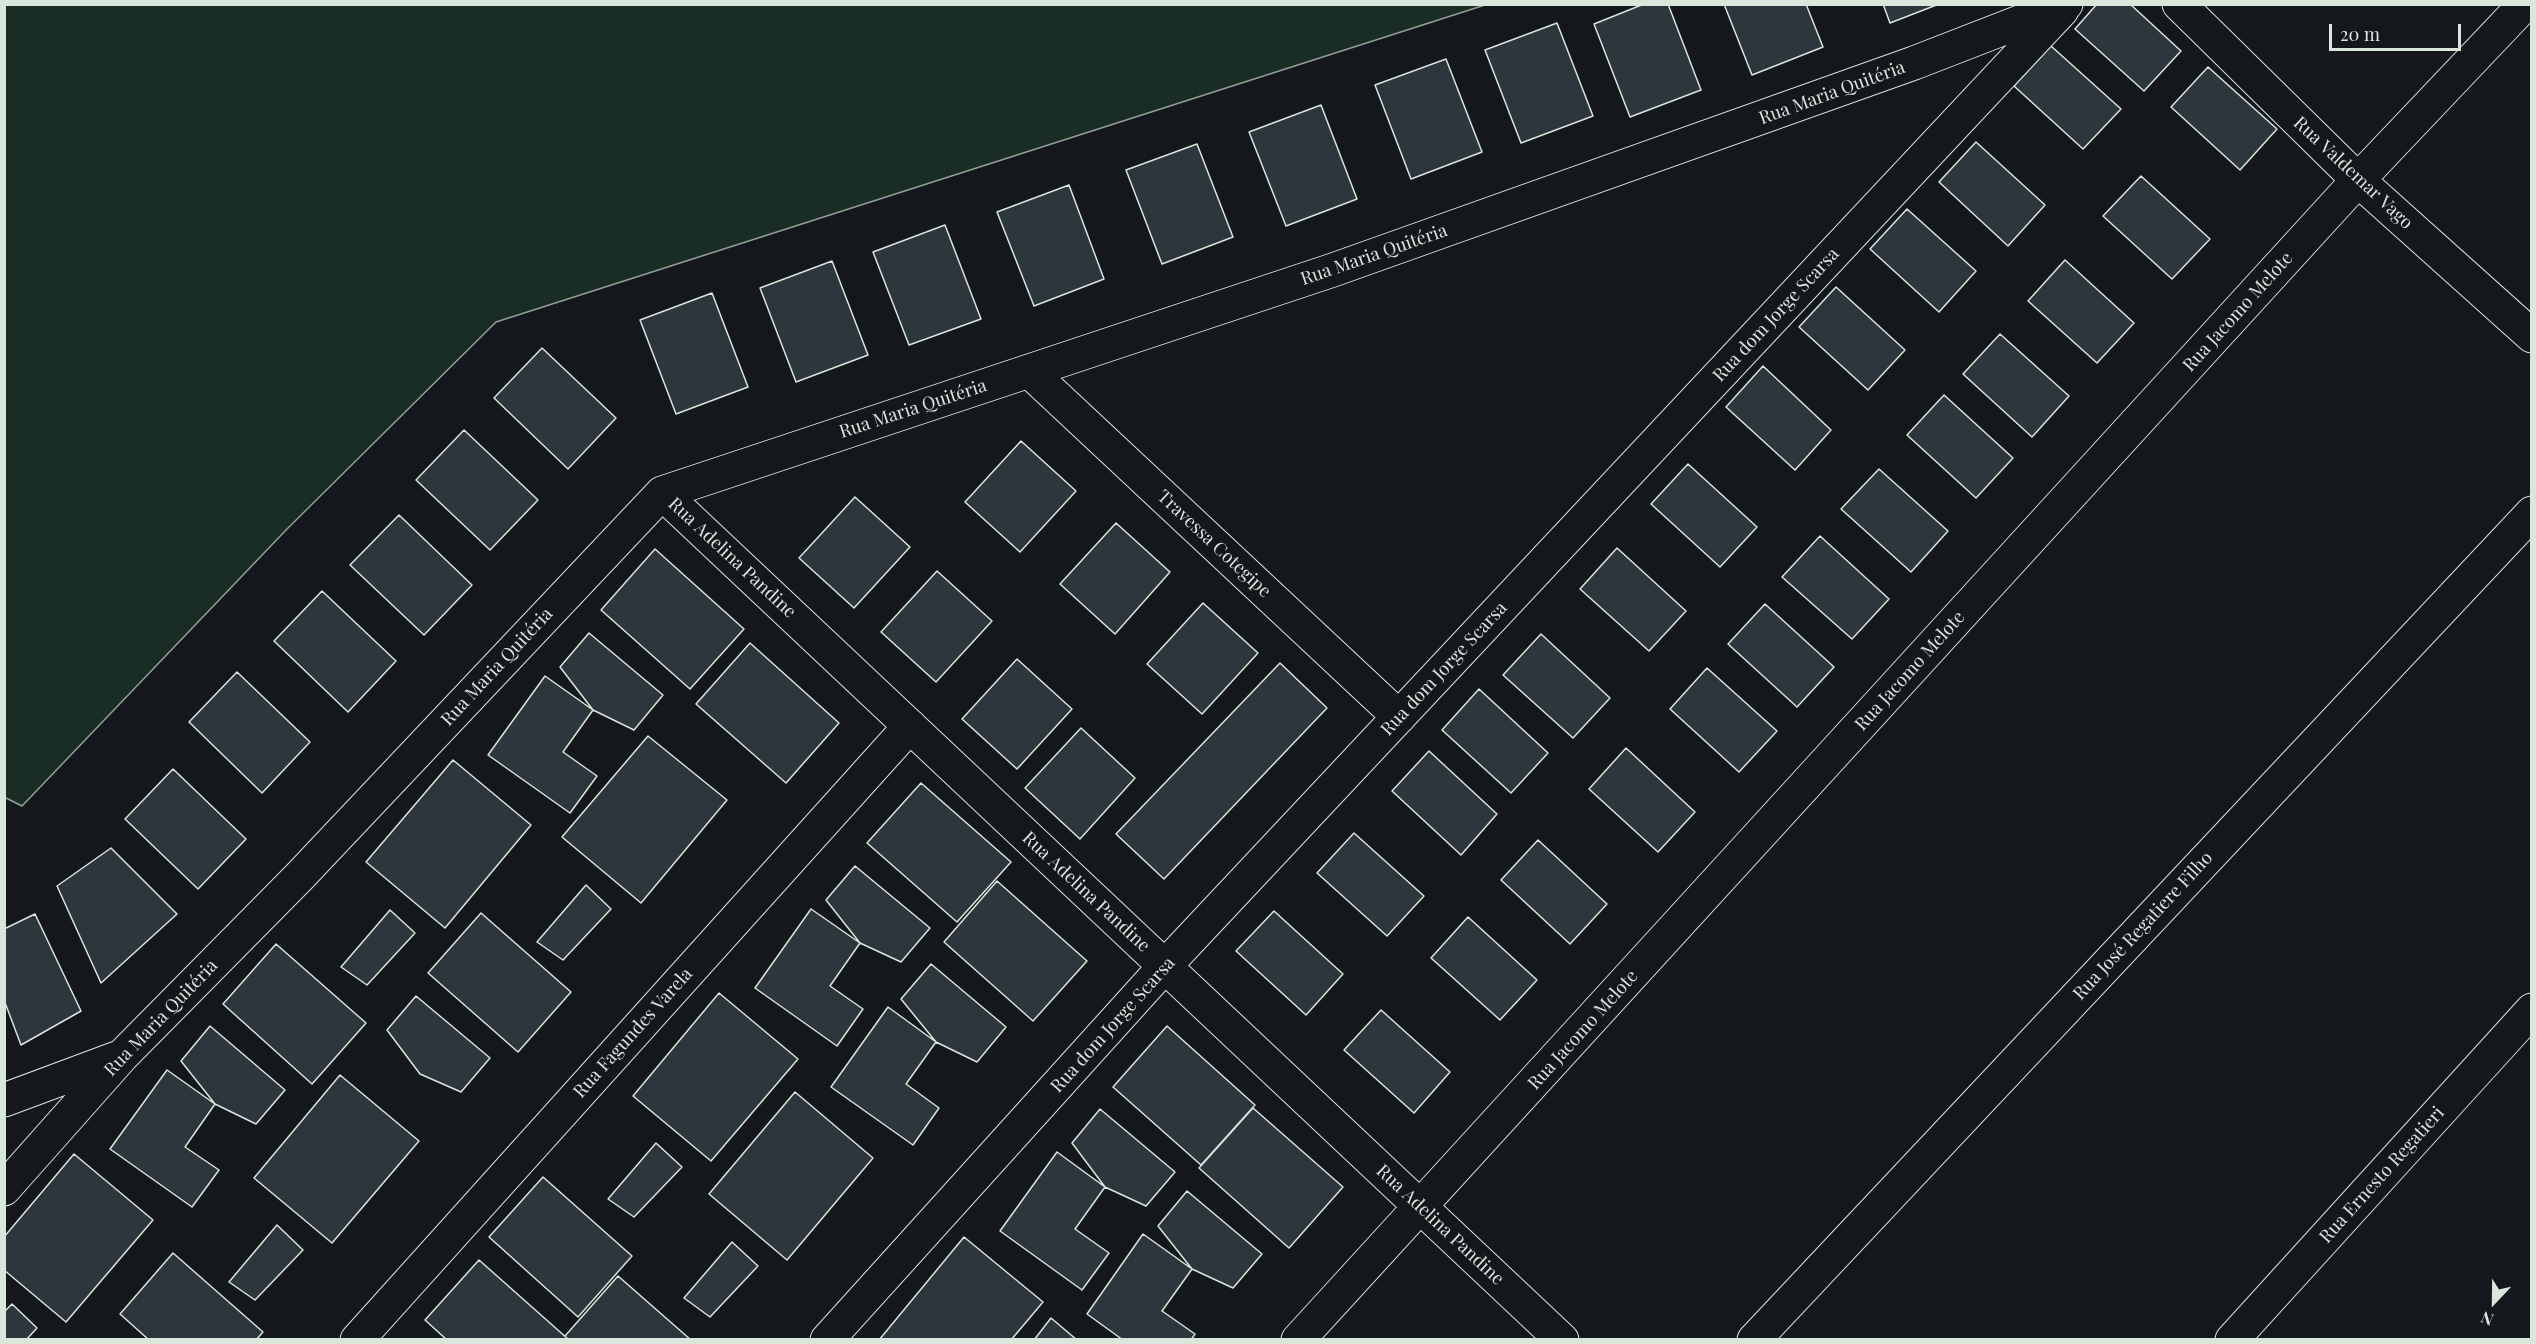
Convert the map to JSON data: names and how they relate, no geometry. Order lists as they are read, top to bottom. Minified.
{"streets":{"street":["Rua Maria Quitéria","Rua Valdemar Vago","Rua Jacomo Melote","Rua dom Jorge Scarsa","Travessa Cotegipe","Rua Adelina Pandine","Rua José Regatiere Filho","Rua Fagundes Varela","Rua Ernesto Regatieri"]},"crossings":[["Rua Maria Quitéria","Rua dom Jorge Scarsa"],["Rua Maria Quitéria","Travessa Cotegipe"],["Rua Maria Quitéria","Rua Adelina Pandine"],["Rua Valdemar Vago","Rua Jacomo Melote"],["Rua Jacomo Melote","Rua Adelina Pandine"],["Rua dom Jorge Scarsa","Travessa Cotegipe"],["Rua dom Jorge Scarsa","Rua Adelina Pandine"],["Rua Adelina Pandine","Rua Fagundes Varela"]],"scale_bar":"20 m","north":"bottom"}
